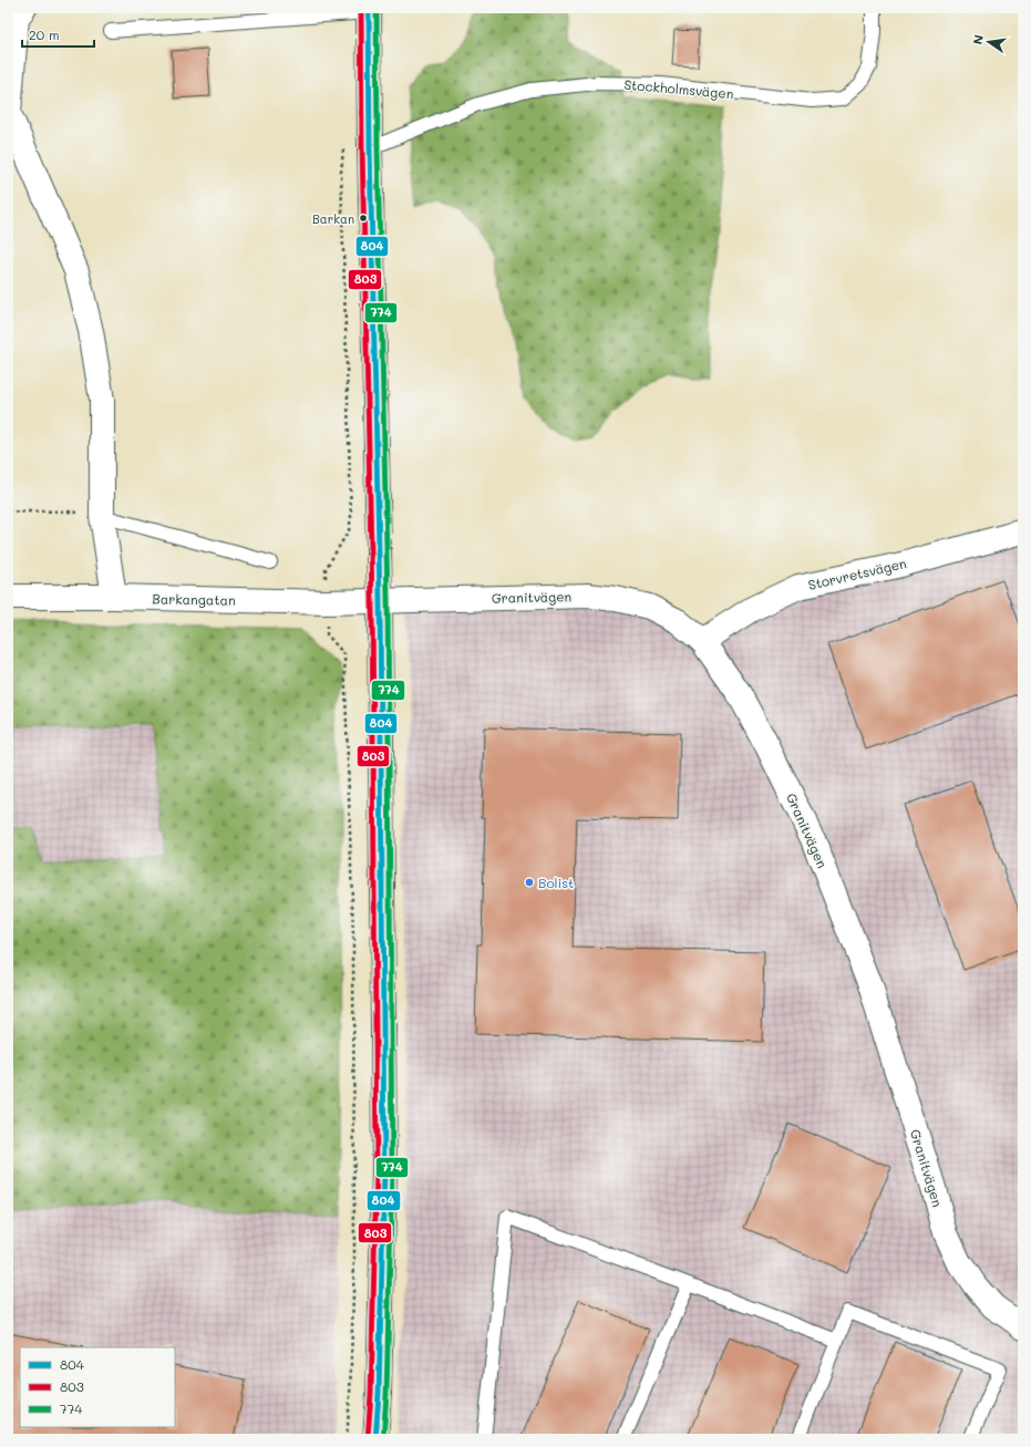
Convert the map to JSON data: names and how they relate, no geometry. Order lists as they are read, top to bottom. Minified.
{"streets":{"street":["Storvretsvägen","Granitvägen","Barkangatan"],"lane":["Stockholmsvägen"]},"crossings":[["Storvretsvägen","Granitvägen"],["Granitvägen","Barkangatan"]],"places":["Barkan","Bolist"],"lines":["transit line 804","transit line 803","transit line 774"],"legend":["804","803","774"],"scale_bar":"20 m","north":"left"}
